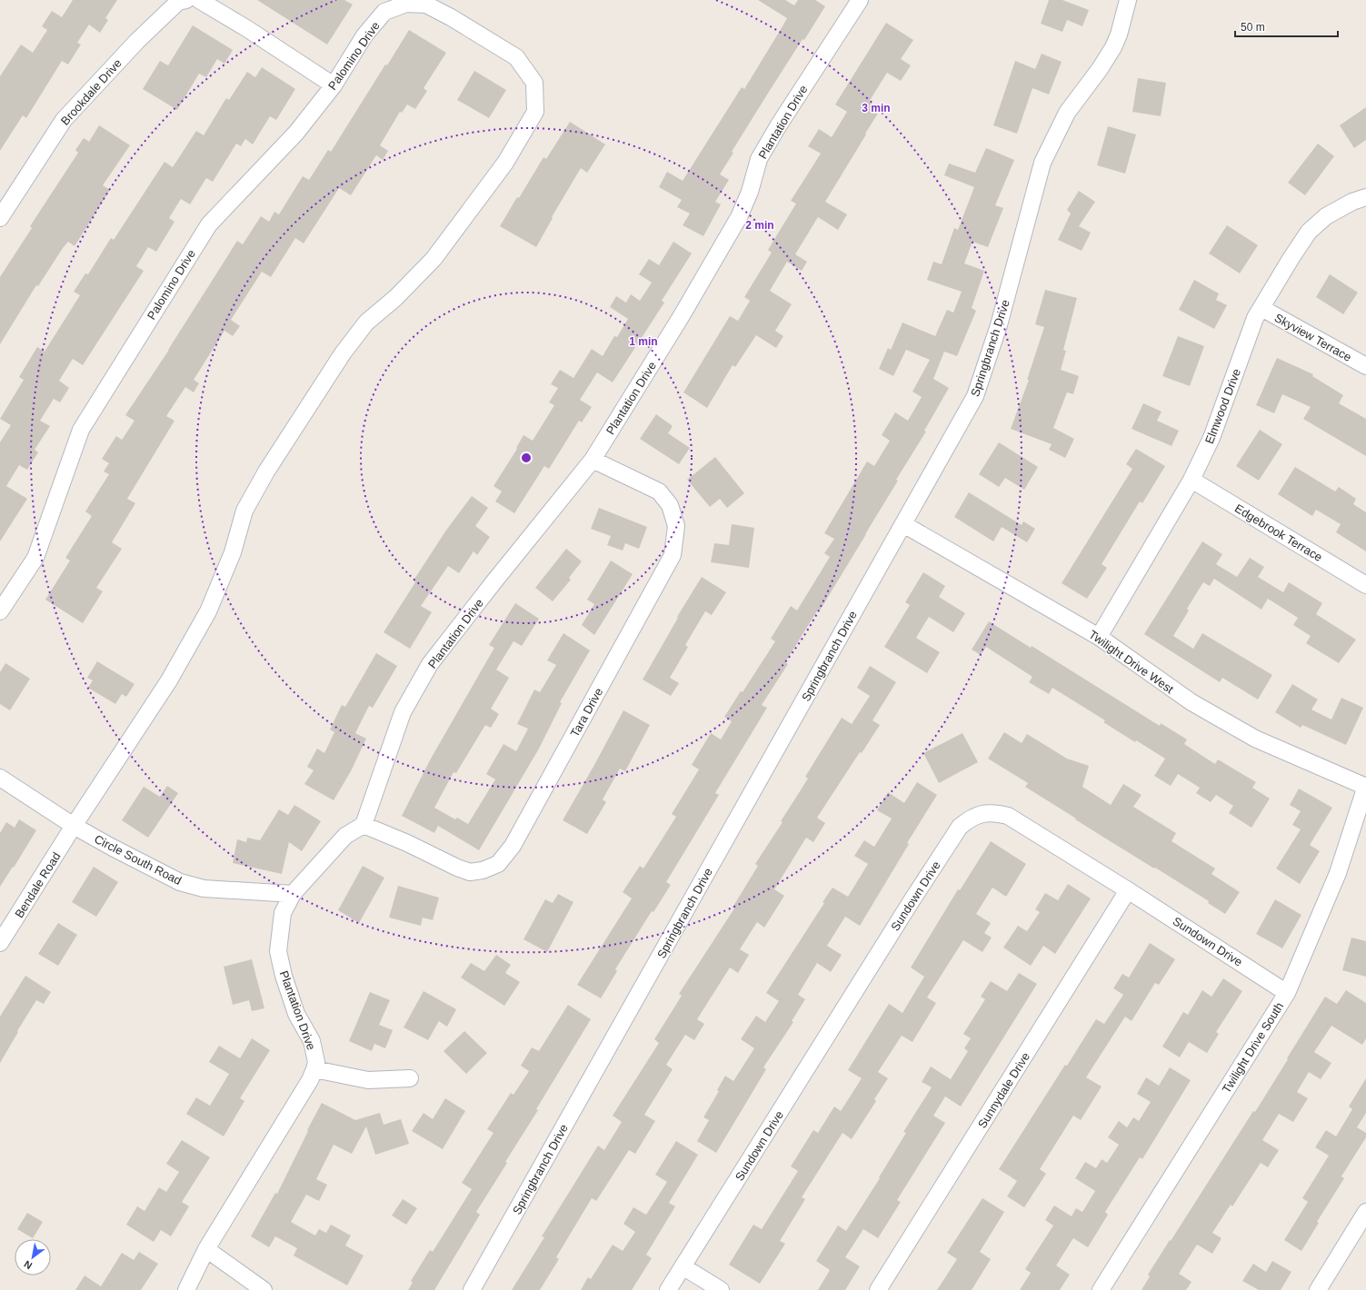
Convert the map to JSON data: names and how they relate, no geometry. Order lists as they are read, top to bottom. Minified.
{"streets":{"street":["Palomino Drive","Brookdale Drive","Plantation Drive","Skyview Terrace","Springbranch Drive","Elmwood Drive","Edgebrook Terrace","Twilight Drive West","Tara Drive","Circle South Road","Bendale Road","Sundown Drive","Twilight Drive South","Sunnydale Drive"]},"crossings":[["Palomino Drive","Bendale Road"],["Plantation Drive","Tara Drive"],["Plantation Drive","Circle South Road"],["Skyview Terrace","Elmwood Drive"],["Springbranch Drive","Twilight Drive West"],["Elmwood Drive","Edgebrook Terrace"],["Elmwood Drive","Twilight Drive West"],["Twilight Drive West","Twilight Drive South"],["Circle South Road","Bendale Road"],["Sundown Drive","Twilight Drive South"],["Sundown Drive","Sunnydale Drive"]],"scale_bar":"50 m","north":"bottom left","rings":["3 min","2 min","1 min"]}
